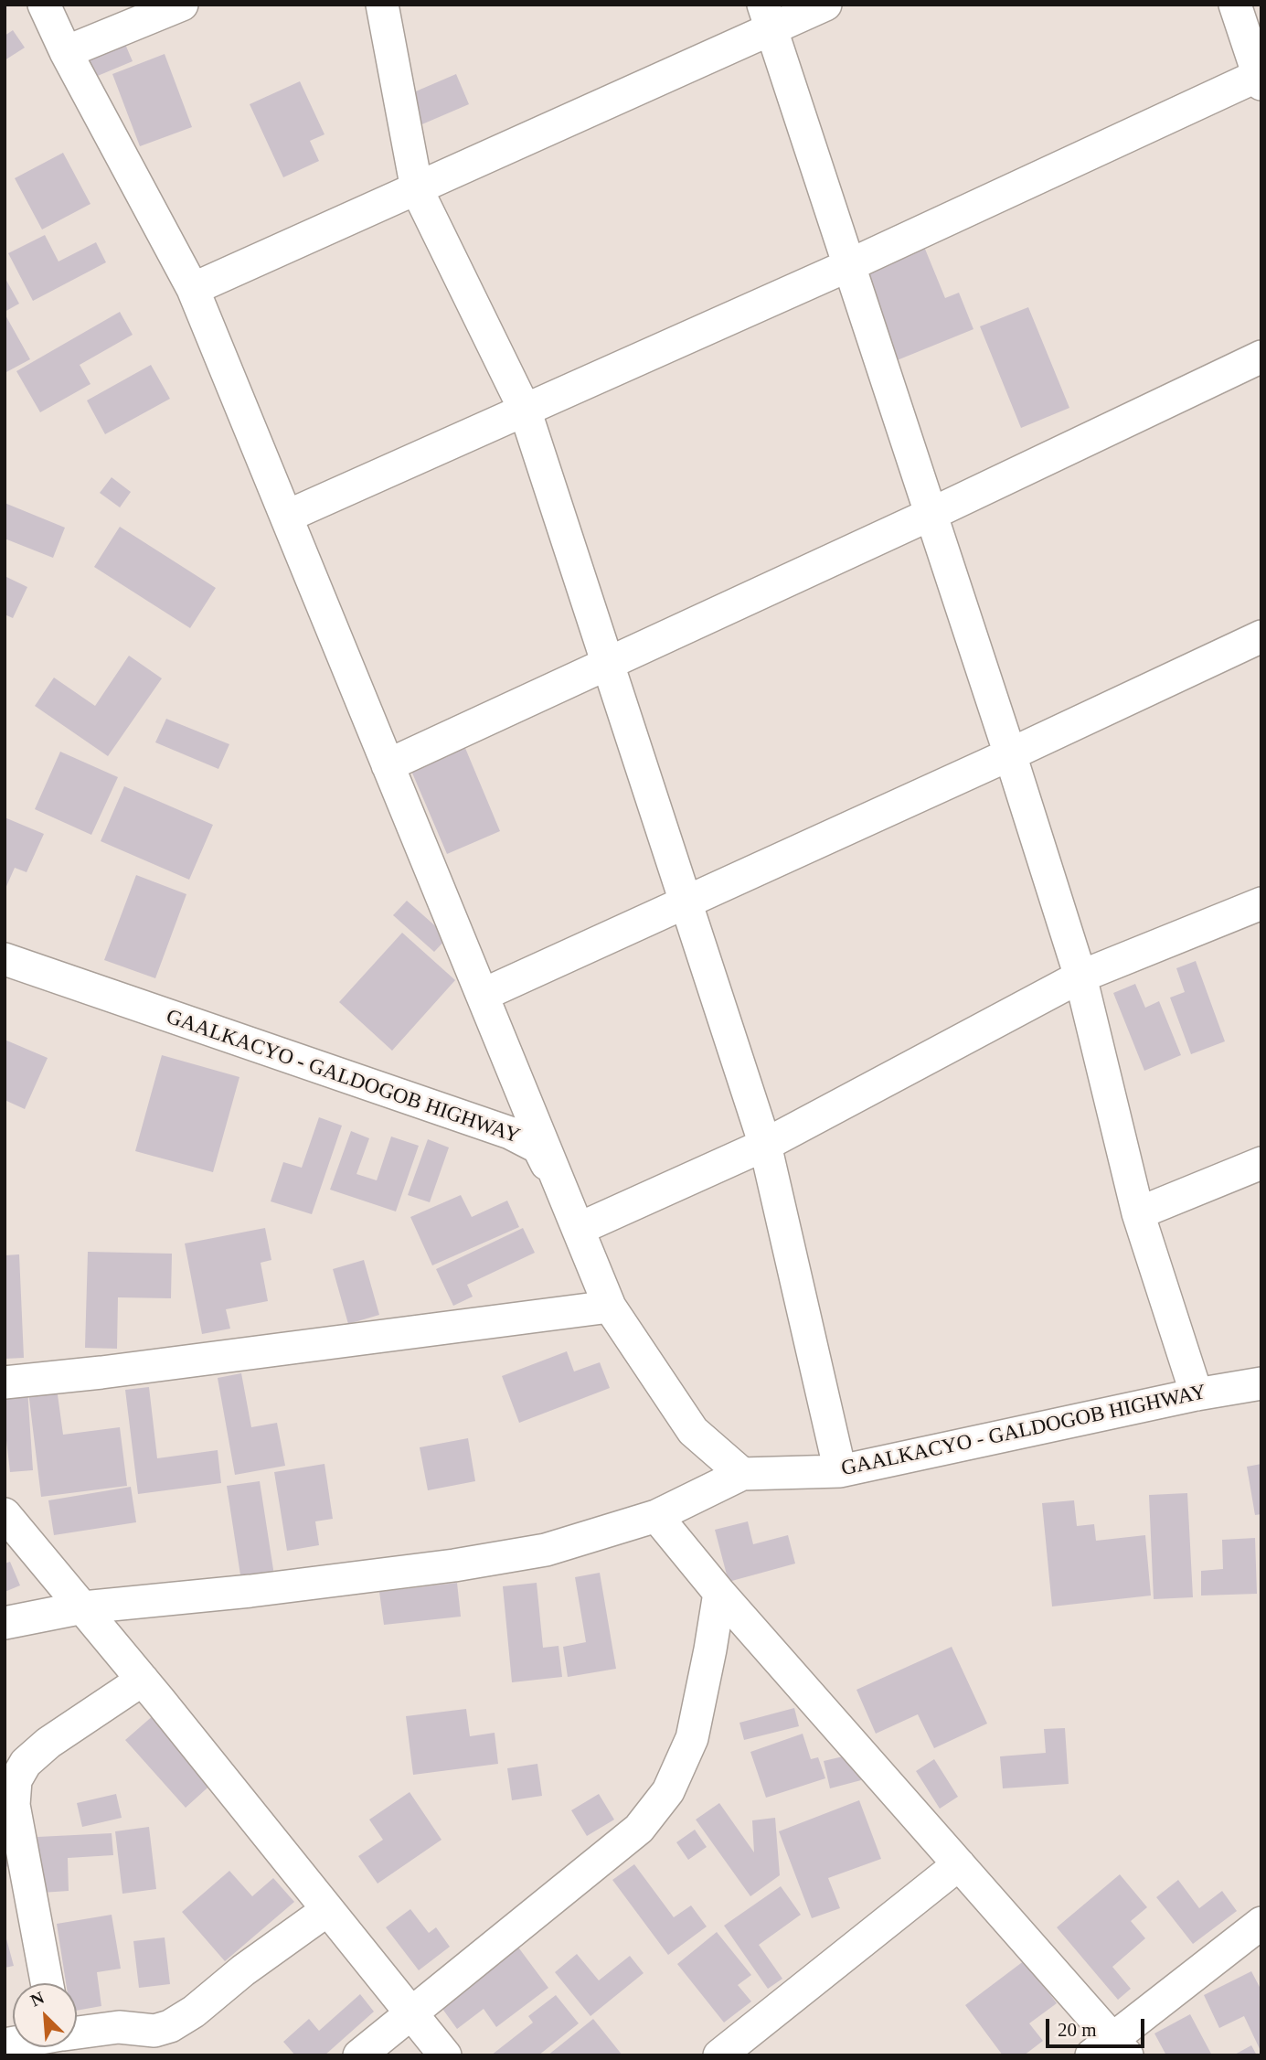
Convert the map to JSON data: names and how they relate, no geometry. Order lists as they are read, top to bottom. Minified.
{"streets":{"street":["GAALKACYO - GALDOGOB HIGHWAY"]},"scale_bar":"20 m","north":"top left"}
